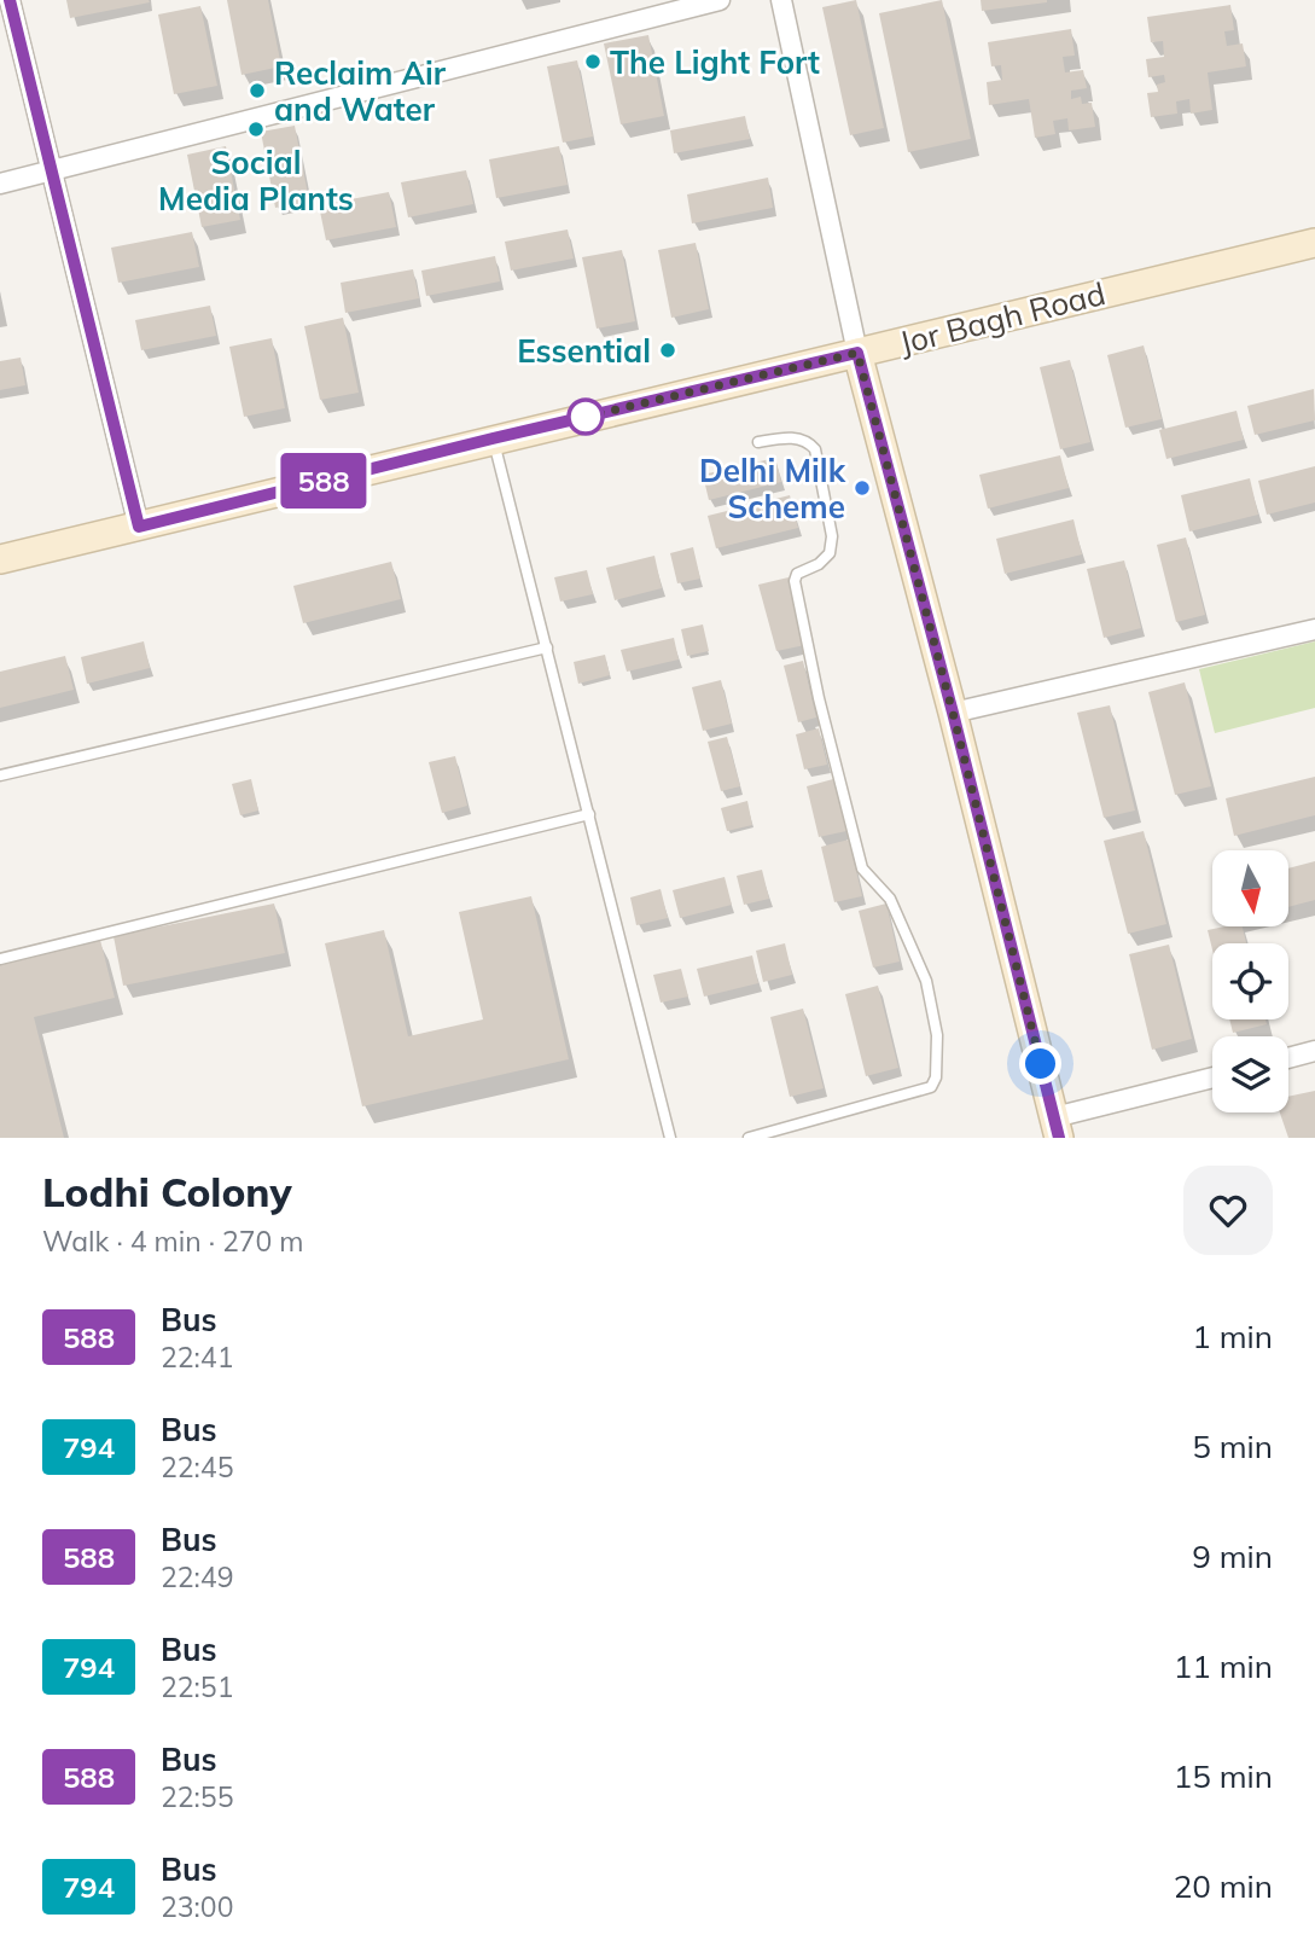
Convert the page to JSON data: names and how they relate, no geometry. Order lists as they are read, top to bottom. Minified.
{"streets":{"street":["Jor Bagh Road"]},"places":["The Light Fort","Reclaim Air and Water","Social Media Plants","Essential","Delhi Milk Scheme"],"lines":["bus line 588"],"north":"bottom","page":{"on_map":"588","heading":["Lodhi Colony","Walk · 4 min · 270 m"],"list":[{"mark":"588","name":"Bus","note":"22:41","value":"1 min"},{"mark":"794","name":"Bus","note":"22:45","value":"5 min"},{"mark":"588","name":"Bus","note":"22:49","value":"9 min"},{"mark":"794","name":"Bus","note":"22:51","value":"11 min"},{"mark":"588","name":"Bus","note":"22:55","value":"15 min"},{"mark":"794","name":"Bus","note":"23:00","value":"20 min"}]}}
